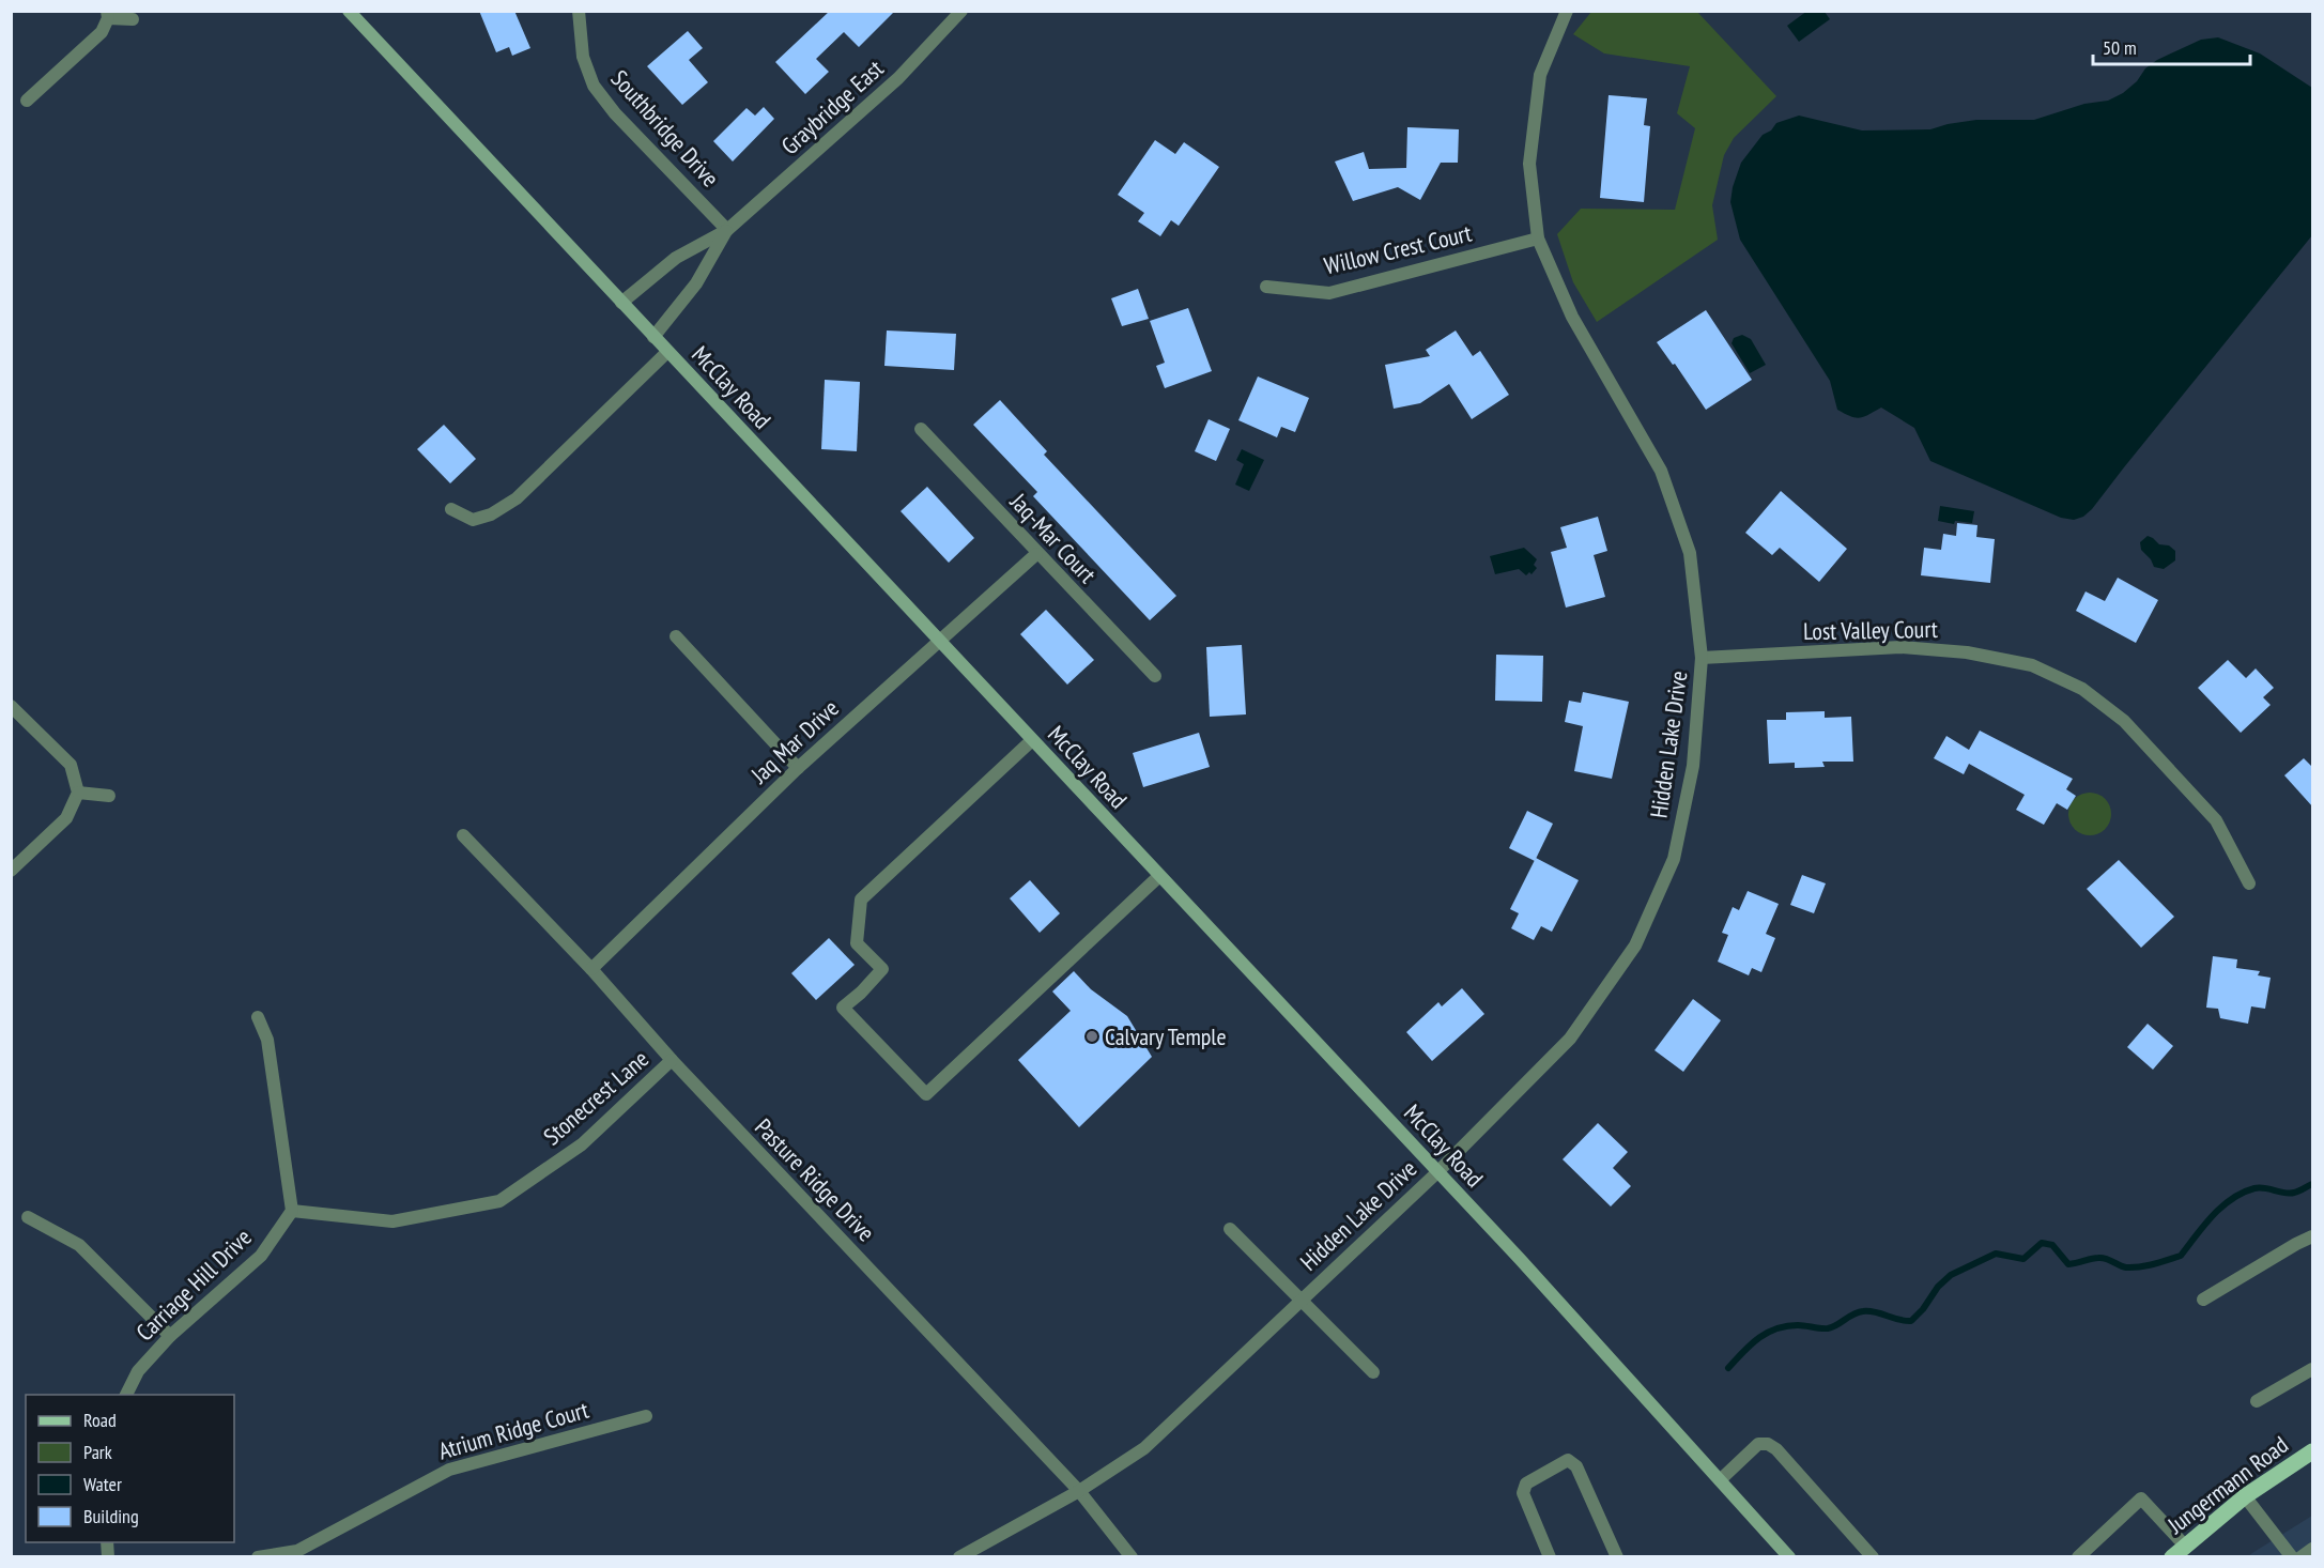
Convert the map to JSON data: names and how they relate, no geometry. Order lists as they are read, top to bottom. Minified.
{"streets":{"main road":["McClay Road","Jungermann Road"],"street":["Graybridge East","Southbridge Drive","Willow Crest Court","Jaq-Mar Court","Lost Valley Court","Jaq Mar Drive","Hidden Lake Drive","Stonecrest Lane","Pasture Ridge Drive","Carriage Hill Drive","Atrium Ridge Court"]},"crossings":[["Graybridge East","Southbridge Drive"],["Graybridge East","McClay Road"],["Willow Crest Court","Hidden Lake Drive"],["McClay Road","Jaq Mar Drive"],["McClay Road","Hidden Lake Drive"],["Jaq-Mar Court","Jaq Mar Drive"],["Lost Valley Court","Hidden Lake Drive"],["Jaq Mar Drive","Pasture Ridge Drive"],["Hidden Lake Drive","Pasture Ridge Drive"],["Stonecrest Lane","Pasture Ridge Drive"],["Stonecrest Lane","Carriage Hill Drive"]],"places":["Calvary Temple"],"legend":["Road","Park","Water","Building"],"scale_bar":"50 m"}
